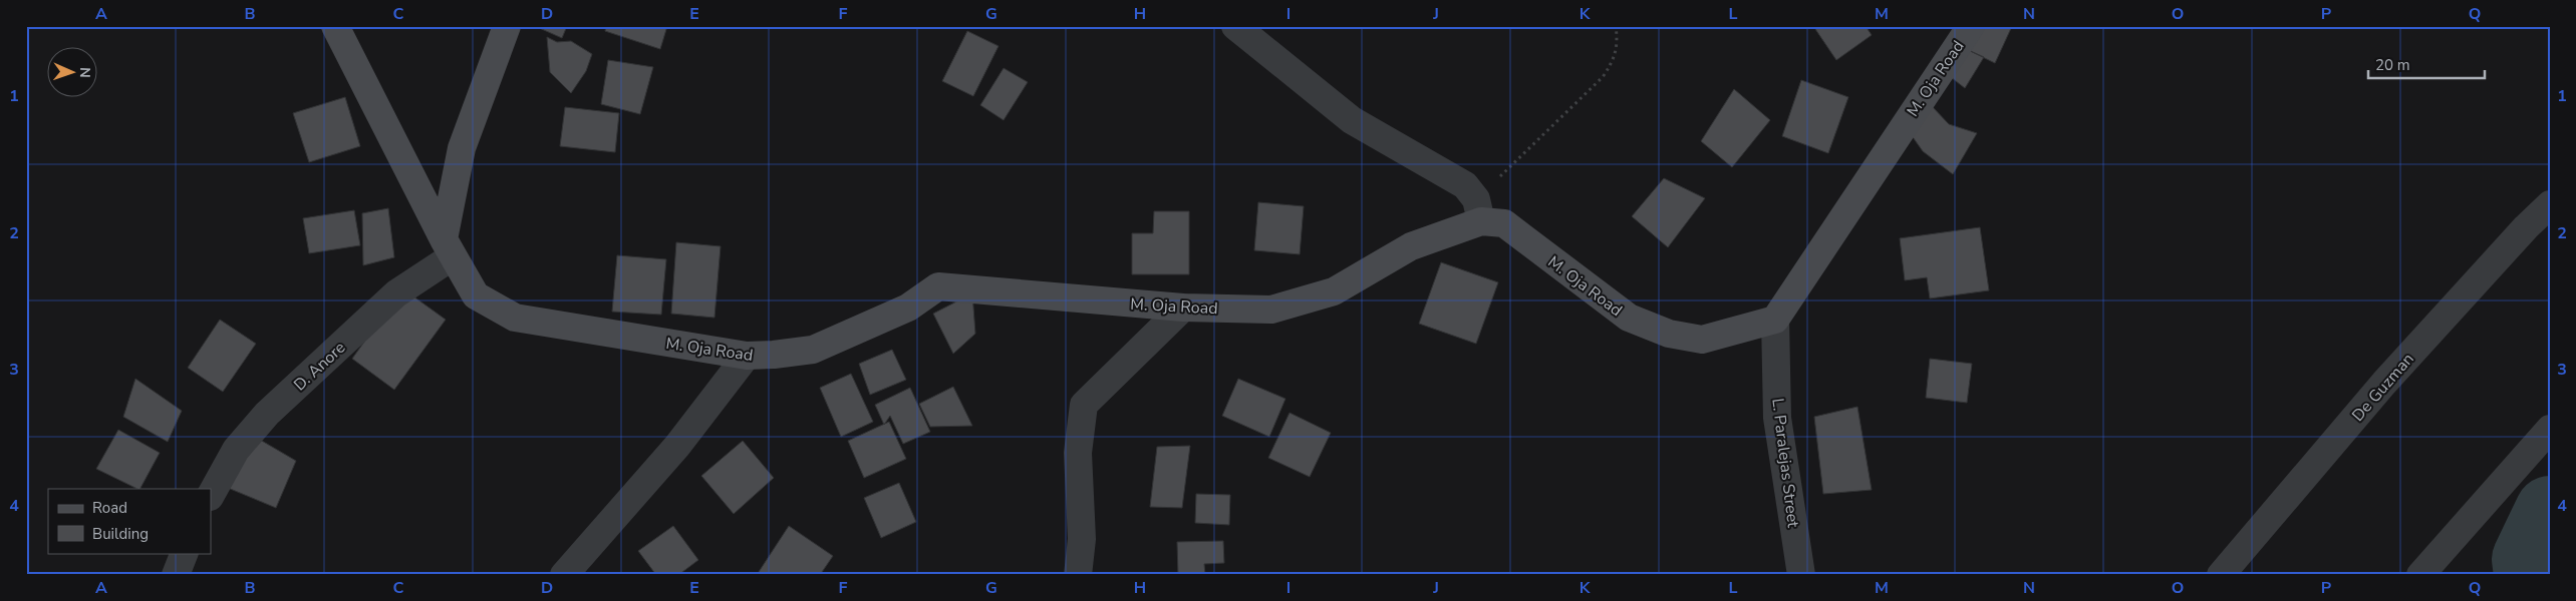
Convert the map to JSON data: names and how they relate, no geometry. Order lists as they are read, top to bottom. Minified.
{"streets":{"street":["M. Oja Road","D. Anore","De Guzman","L. Paralejas Street"]},"crossings":[["M. Oja Road","D. Anore"],["M. Oja Road","L. Paralejas Street"]],"legend":["Road","Building"],"scale_bar":"20 m","north":"right","grid":{"columns":["A","B","C","D","E","F","G","H","I","J","K","L","M","N","O","P","Q"],"rows":["1","2","3","4"]}}
